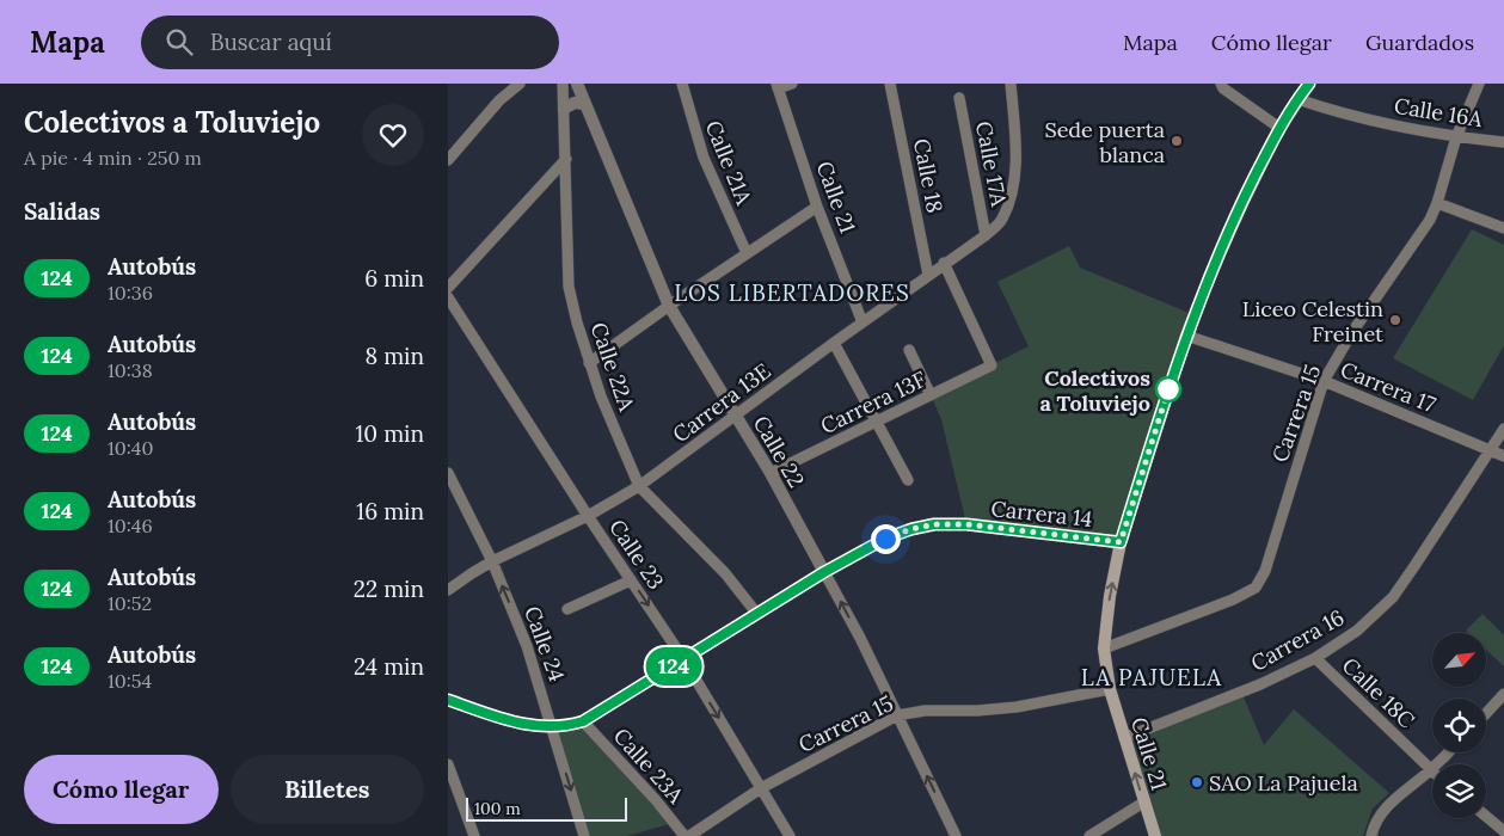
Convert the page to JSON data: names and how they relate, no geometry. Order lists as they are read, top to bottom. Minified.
{"streets":{"main road":["Calle 21"],"street":["Calle 16A","Calle 21A","Calle 17A","Calle 18","Calle 22A","Carrera 17","Carrera 13E","Carrera 13F","Carrera 15","Calle 22","Carrera 14","Calle 23","Carrera 16","Calle 24","Calle 18C","Calle 23A"]},"crossings":[["Calle 16A","Carrera 15"],["Calle 17A","Carrera 13E"],["Calle 18","Carrera 13E"],["Calle 21","Carrera 13E"],["Calle 21","Carrera 15"],["Calle 21","Carrera 14"],["Calle 21","Carrera 16"],["Calle 22A","Carrera 13E"],["Calle 22A","Carrera 14"],["Carrera 17","Carrera 15"],["Carrera 17","Carrera 16"],["Carrera 13E","Carrera 13F"],["Carrera 13E","Calle 22"],["Carrera 13E","Calle 23"],["Carrera 13E","Calle 24"],["Carrera 13F","Calle 22"],["Carrera 15","Calle 22"],["Carrera 15","Calle 23"],["Calle 22","Carrera 14"],["Carrera 14","Calle 23"],["Carrera 14","Calle 24"],["Carrera 14","Calle 23A"],["Carrera 16","Calle 18C"]],"one_way":["Calle 23"],"districts":["LOS LIBERTADORES","LA PAJUELA"],"places":["Sede puerta blanca","Liceo Celestin Freinet","Colectivos a Toluviejo","SAO La Pajuela"],"lines":["bus line 124"],"scale_bar":"100 m","north":"top right","page":{"header":"Mapa","search":"Buscar aquí","nav":["Mapa","Cómo llegar","Guardados"],"heading":[["Colectivos a Toluviejo","A pie · 4 min · 250 m"],"Salidas"],"on_map":"124","list":[{"mark":"124","name":"Autobús","note":"10:36","value":"6 min"},{"mark":"124","name":"Autobús","note":"10:38","value":"8 min"},{"mark":"124","name":"Autobús","note":"10:40","value":"10 min"},{"mark":"124","name":"Autobús","note":"10:46","value":"16 min"},{"mark":"124","name":"Autobús","note":"10:52","value":"22 min"},{"mark":"124","name":"Autobús","note":"10:54","value":"24 min"}],"buttons":["Cómo llegar","Billetes"],"scale":"100 m"}}
